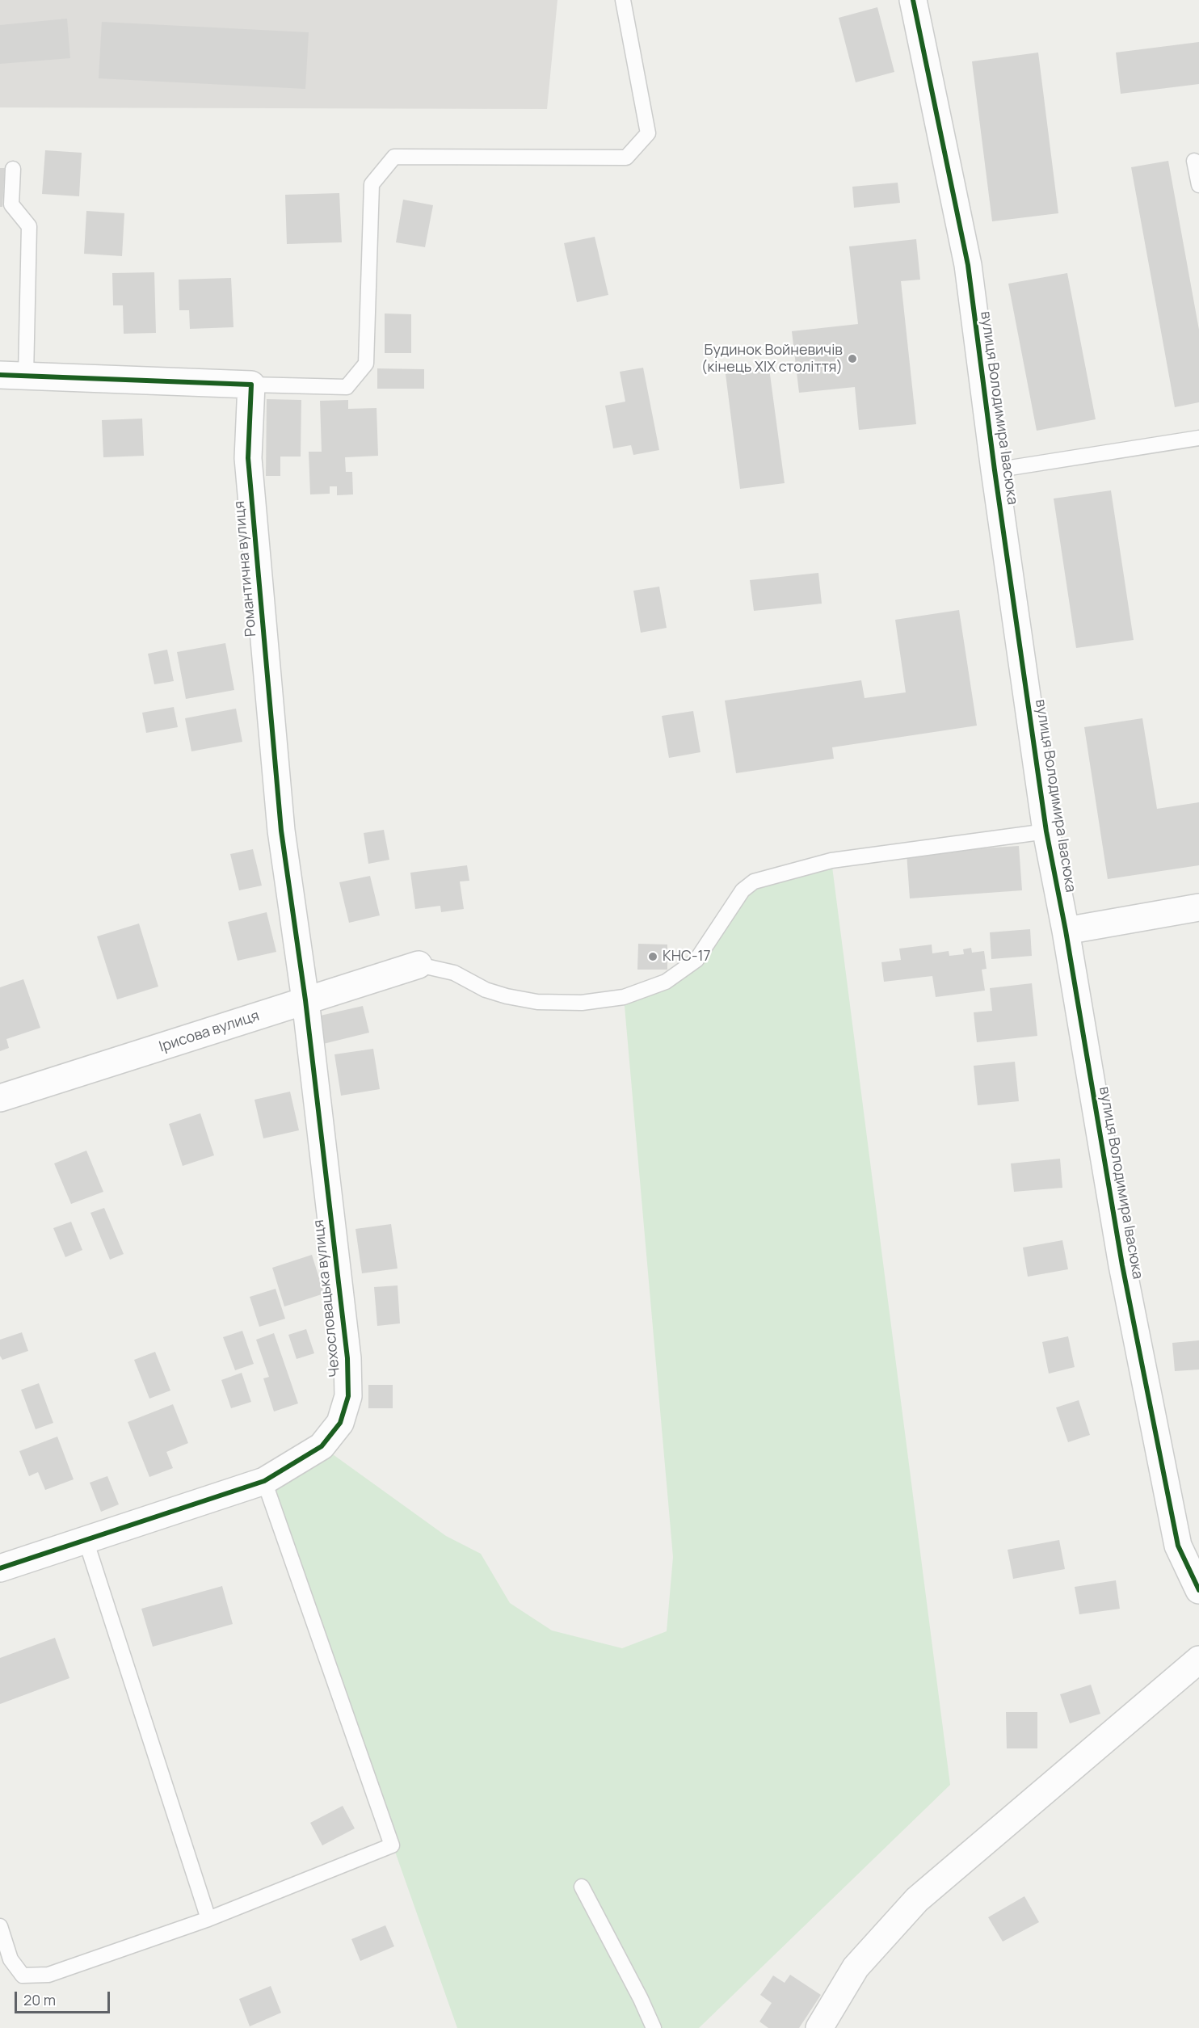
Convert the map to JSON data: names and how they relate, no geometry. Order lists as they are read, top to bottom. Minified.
{"streets":{"street":["вулиця Володимира Івасюка","Романтична вулиця","Ірисова вулиця","Чехословацька вулиця"]},"crossings":[["Романтична вулиця","Ірисова вулиця"],["Романтична вулиця","Чехословацька вулиця"],["Ірисова вулиця","Чехословацька вулиця"]],"places":["Будинок Войневичів (кінець ХІХ століття)","КНС-17"],"scale_bar":"20 m"}
